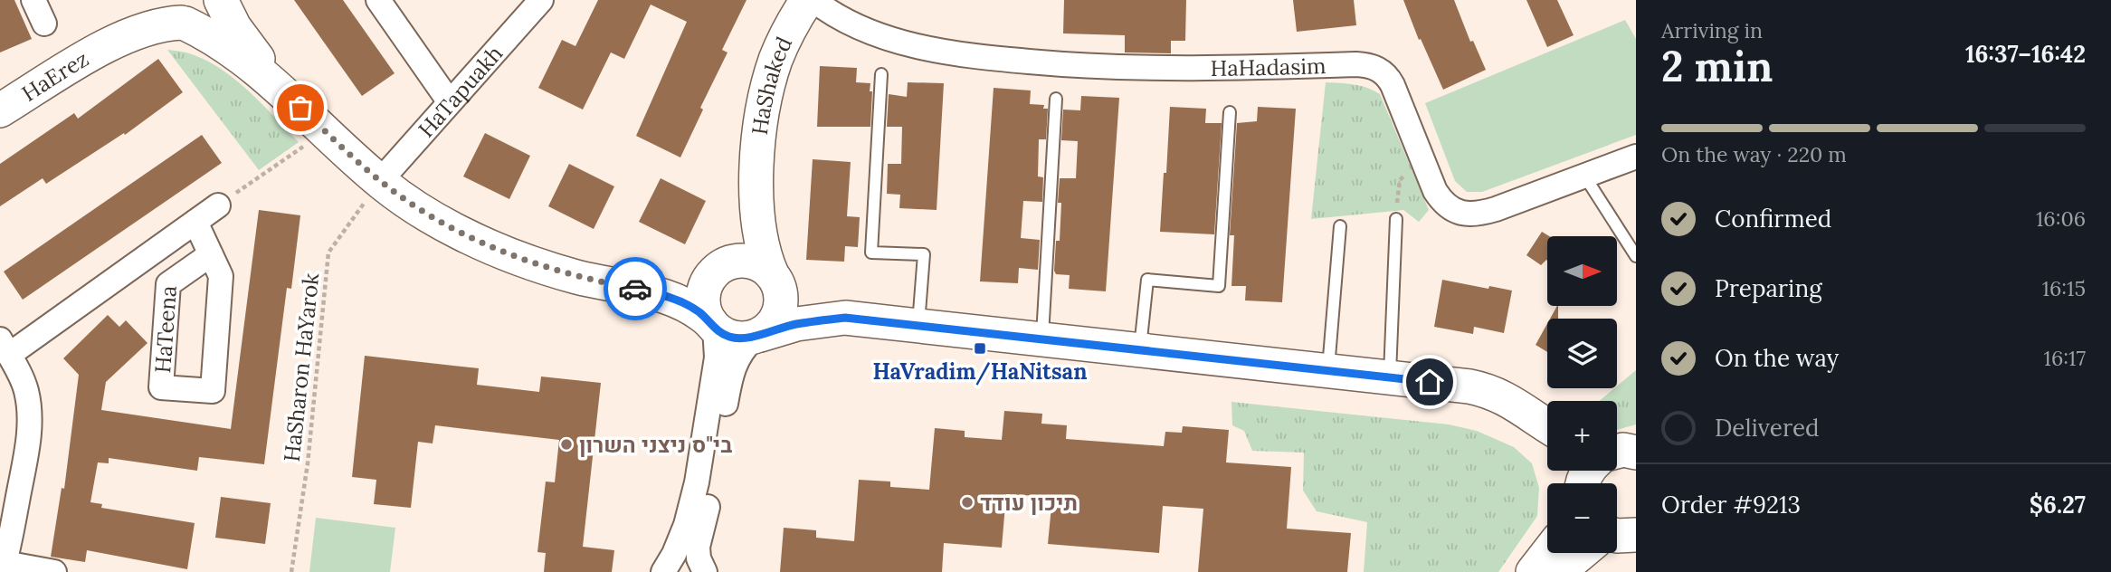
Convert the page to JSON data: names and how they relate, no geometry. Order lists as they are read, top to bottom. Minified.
{"streets":{"street":["HaHadasim","HaErez","HaShaked","HaTapuakh","HaTeena"],"path":["HaSharon HaYarok"]},"crossings":[["HaTapuakh","HaSharon HaYarok"]],"places":{"transit":["HaVradim/HaNitsan"],"other":["בי\"ס ניצני השרון","תיכון עודד"]},"north":"right","page":{"heading":["2 min","Arriving in","16:37–16:42"],"panel":["Order #9213","$6.27"],"bar":"On the way · 220 m","list":[["Confirmed","16:06"],["Preparing","16:15"],["On the way","16:17"],"Delivered"],"map_buttons":["+","−"]}}
